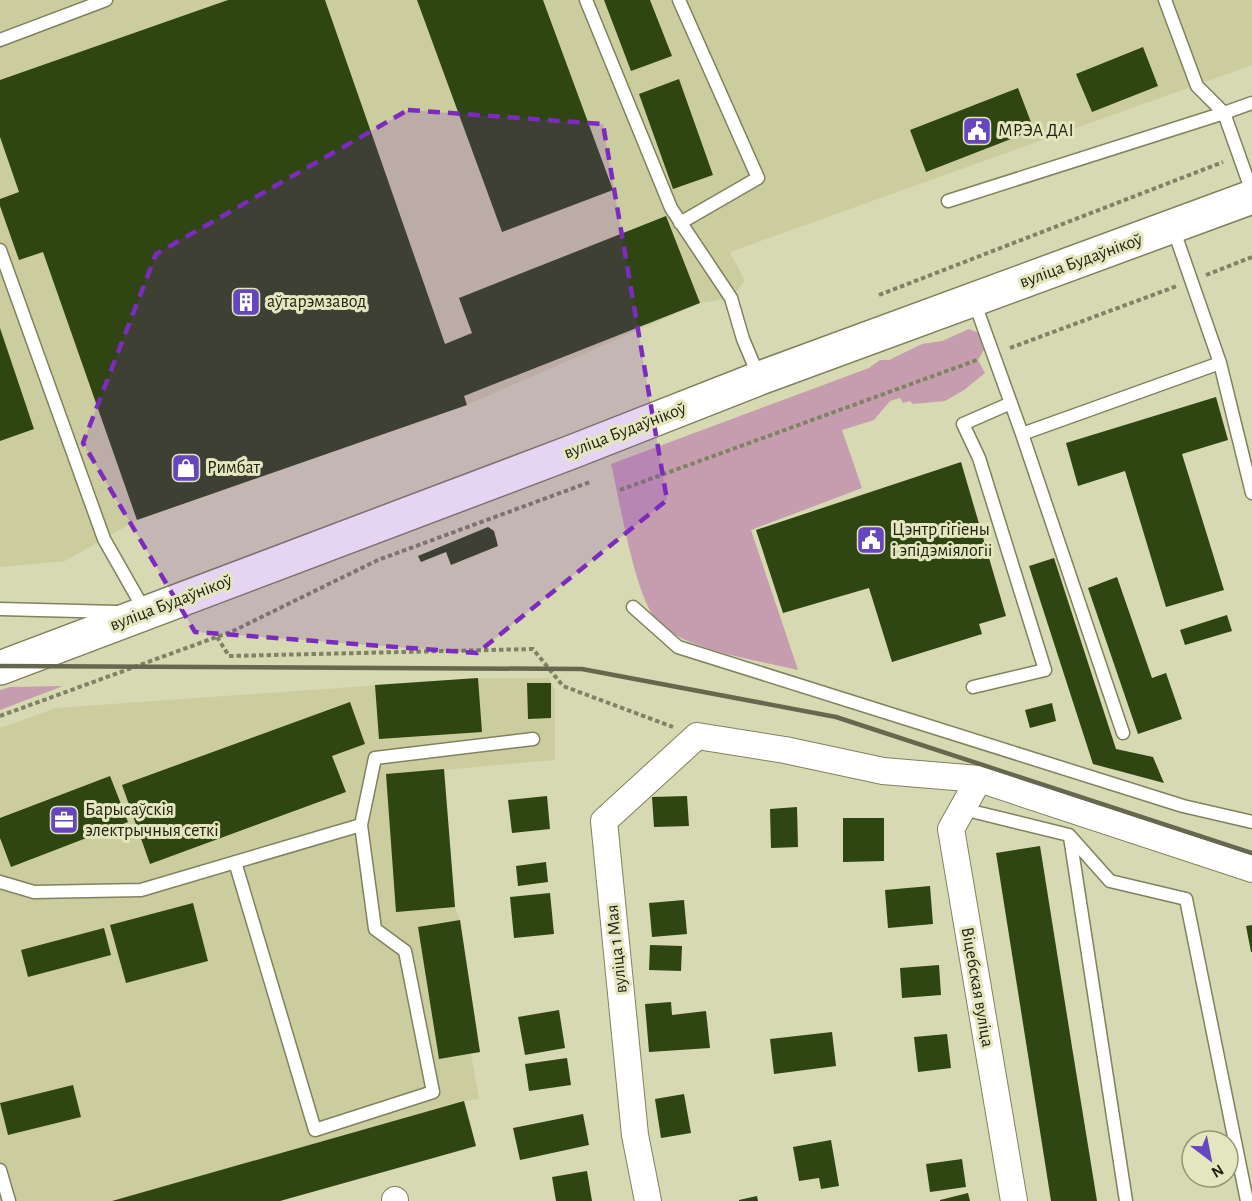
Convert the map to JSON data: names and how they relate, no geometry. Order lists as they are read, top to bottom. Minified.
{"streets":{"main road":["вуліца Будаўнікоў"],"street":["вуліца 1 Мая","Віцебская вуліца"]},"places":{"public building":["МРЭА ДАІ","Цэнтр гігіены і эпідэміялогіі"],"building":["аўтарэмзавод"],"shop":["Римбат"],"office":["Барысаўскія электрычныя сеткі"]},"north":"bottom right"}
